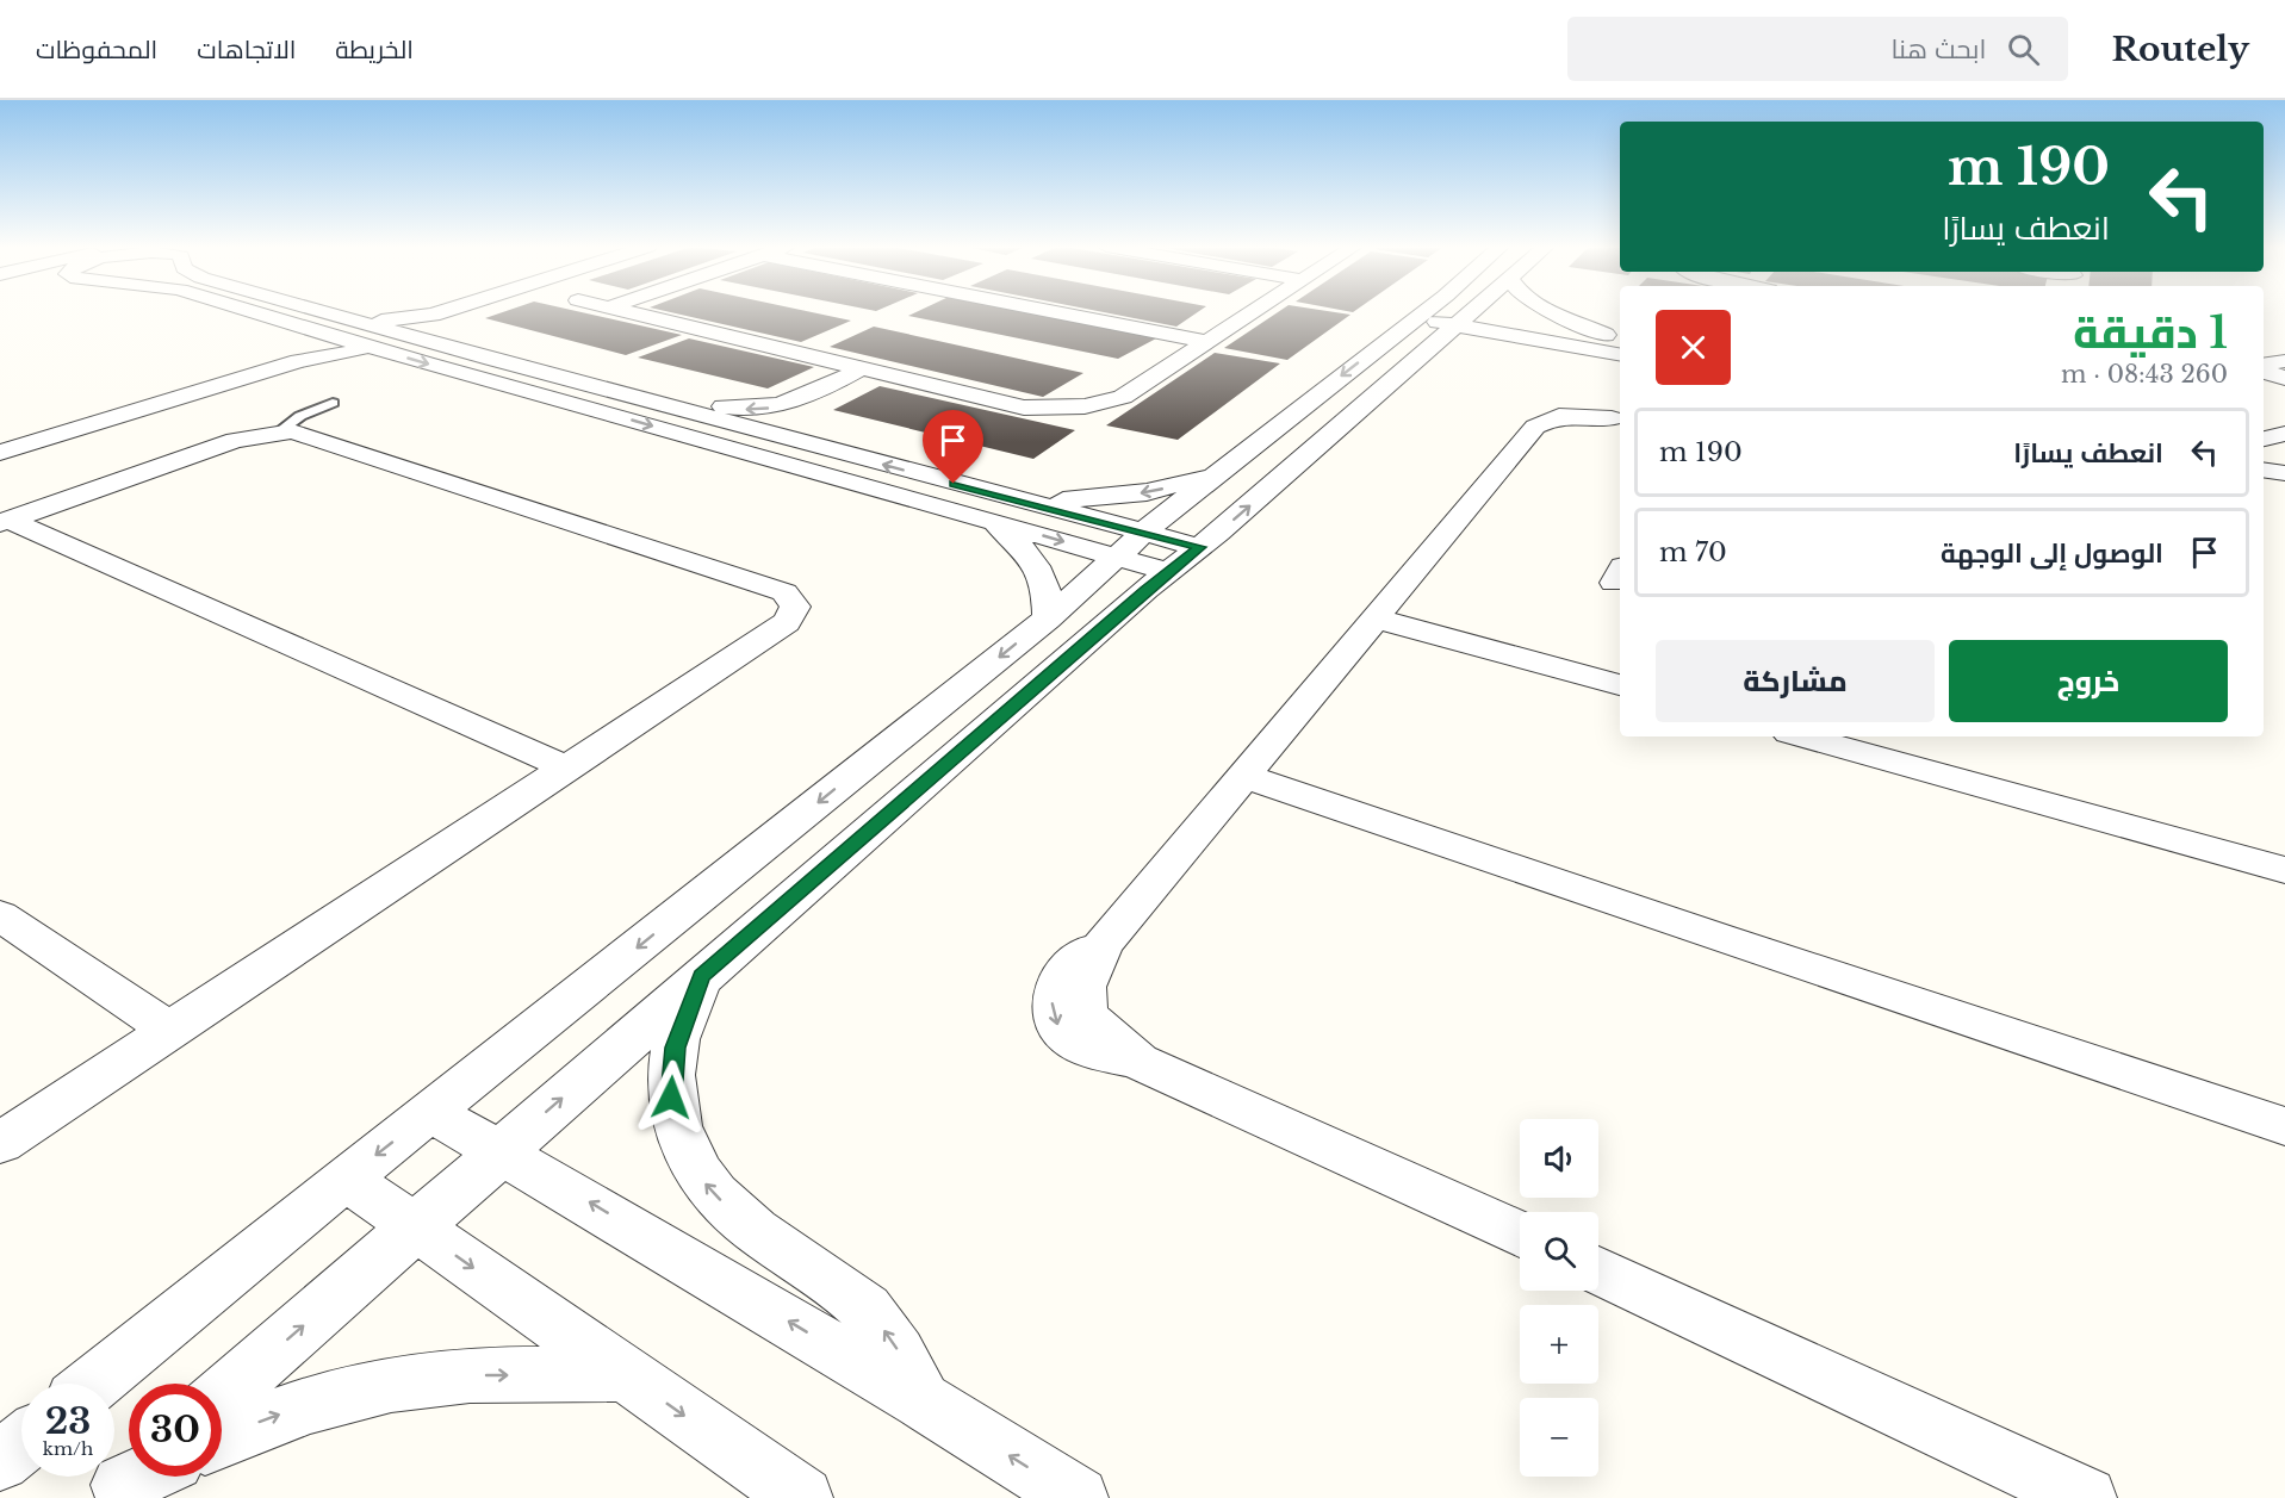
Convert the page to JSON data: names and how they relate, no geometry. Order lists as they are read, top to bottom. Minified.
{"page":{"header":"Routely","search":"ابحث هنا","nav":["الخريطة","الاتجاهات","المحفوظات"],"turn":["190 m","انعطف يسارًا"],"heading":["1 دقيقة","260 m · 08:43"],"list":[{"name":"انعطف يسارًا","value":"190 m"},{"name":"الوصول إلى الوجهة","value":"70 m"}],"buttons":["خروج","مشاركة"],"map_buttons":["+","−"],"speed":"23 km/h","limit":"30"}}
